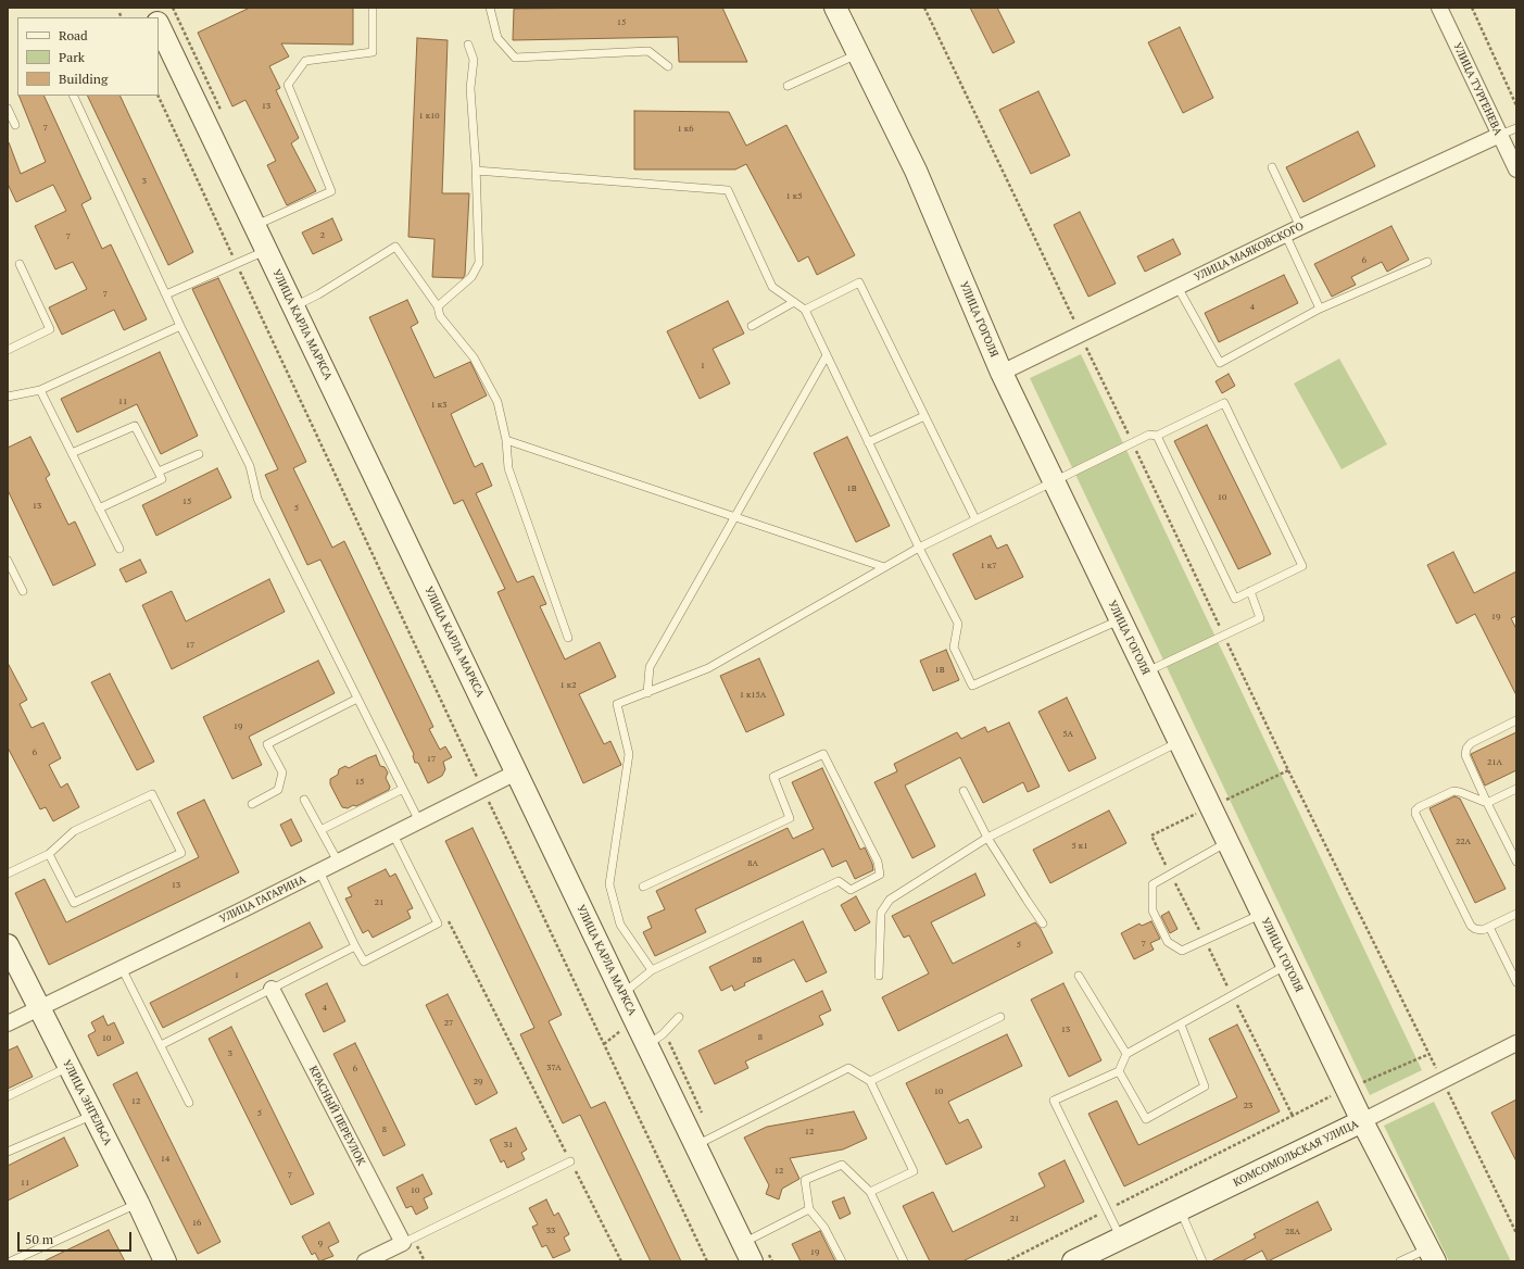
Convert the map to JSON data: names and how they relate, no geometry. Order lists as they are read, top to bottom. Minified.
{"streets":{"street":["УЛИЦА ТУРГЕНЕВА","УЛИЦА МАЯКОВСКОГО","УЛИЦА ГОГОЛЯ","УЛИЦА КАРЛА МАРКСА","УЛИЦА ГАГАРИНА","УЛИЦА ЭНГЕЛЬСА","КРАСНЫЙ ПЕРЕУЛОК","КОМСОМОЛЬСКАЯ УЛИЦА"]},"crossings":[["УЛИЦА ТУРГЕНЕВА","УЛИЦА МАЯКОВСКОГО"],["УЛИЦА МАЯКОВСКОГО","УЛИЦА ГОГОЛЯ"],["УЛИЦА ГОГОЛЯ","КОМСОМОЛЬСКАЯ УЛИЦА"],["УЛИЦА КАРЛА МАРКСА","УЛИЦА ГАГАРИНА"],["УЛИЦА ГАГАРИНА","УЛИЦА ЭНГЕЛЬСА"]],"house_numbers":["15","13","1 к10","7","1 к6","3","1 к5","2","7","6","7","4","1","11","1 к3","1В","10","15","13","5","1 к7","19","17","1В","1 к2","1 к15А","19","5А","6","17","21А","15","22А","5 к1","8А","13","21","7","5","8Б","1","4","27","13","8","10","3","37А","6","29","10","12","23","5","8","12","31","14","12","7","11","10","21","16","33","28А","9","19"],"legend":["Road","Park","Building"],"scale_bar":"50 m"}
